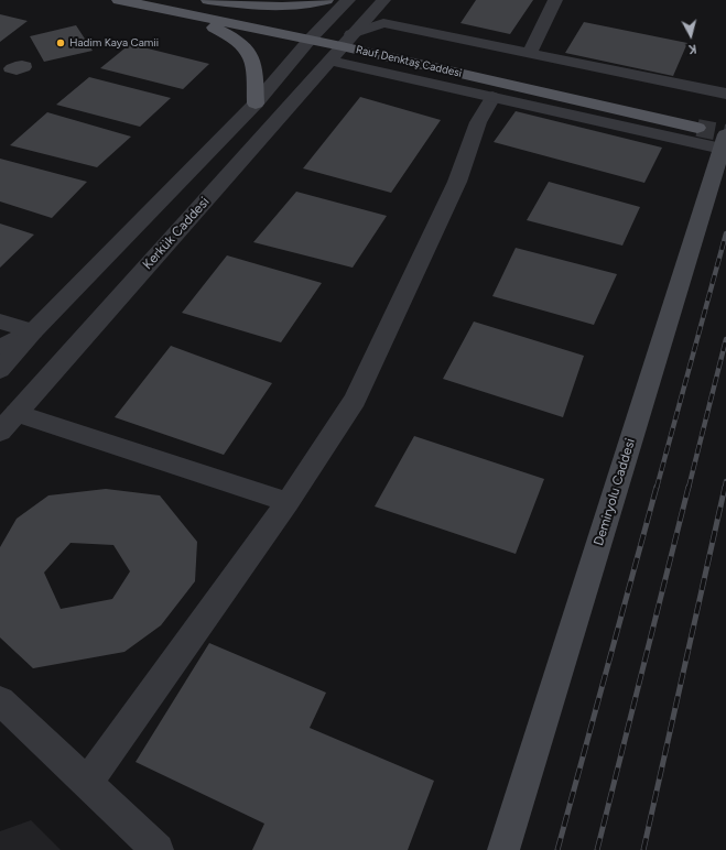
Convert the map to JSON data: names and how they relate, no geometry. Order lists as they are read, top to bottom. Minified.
{"streets":{"main road":["Rauf Denktaş Caddesi","Demiryolu Caddesi"],"street":["Kerkük Caddesi"]},"crossings":[["Rauf Denktaş Caddesi","Kerkük Caddesi"]],"places":["Hadim Kaya Camii"],"north":"bottom"}
